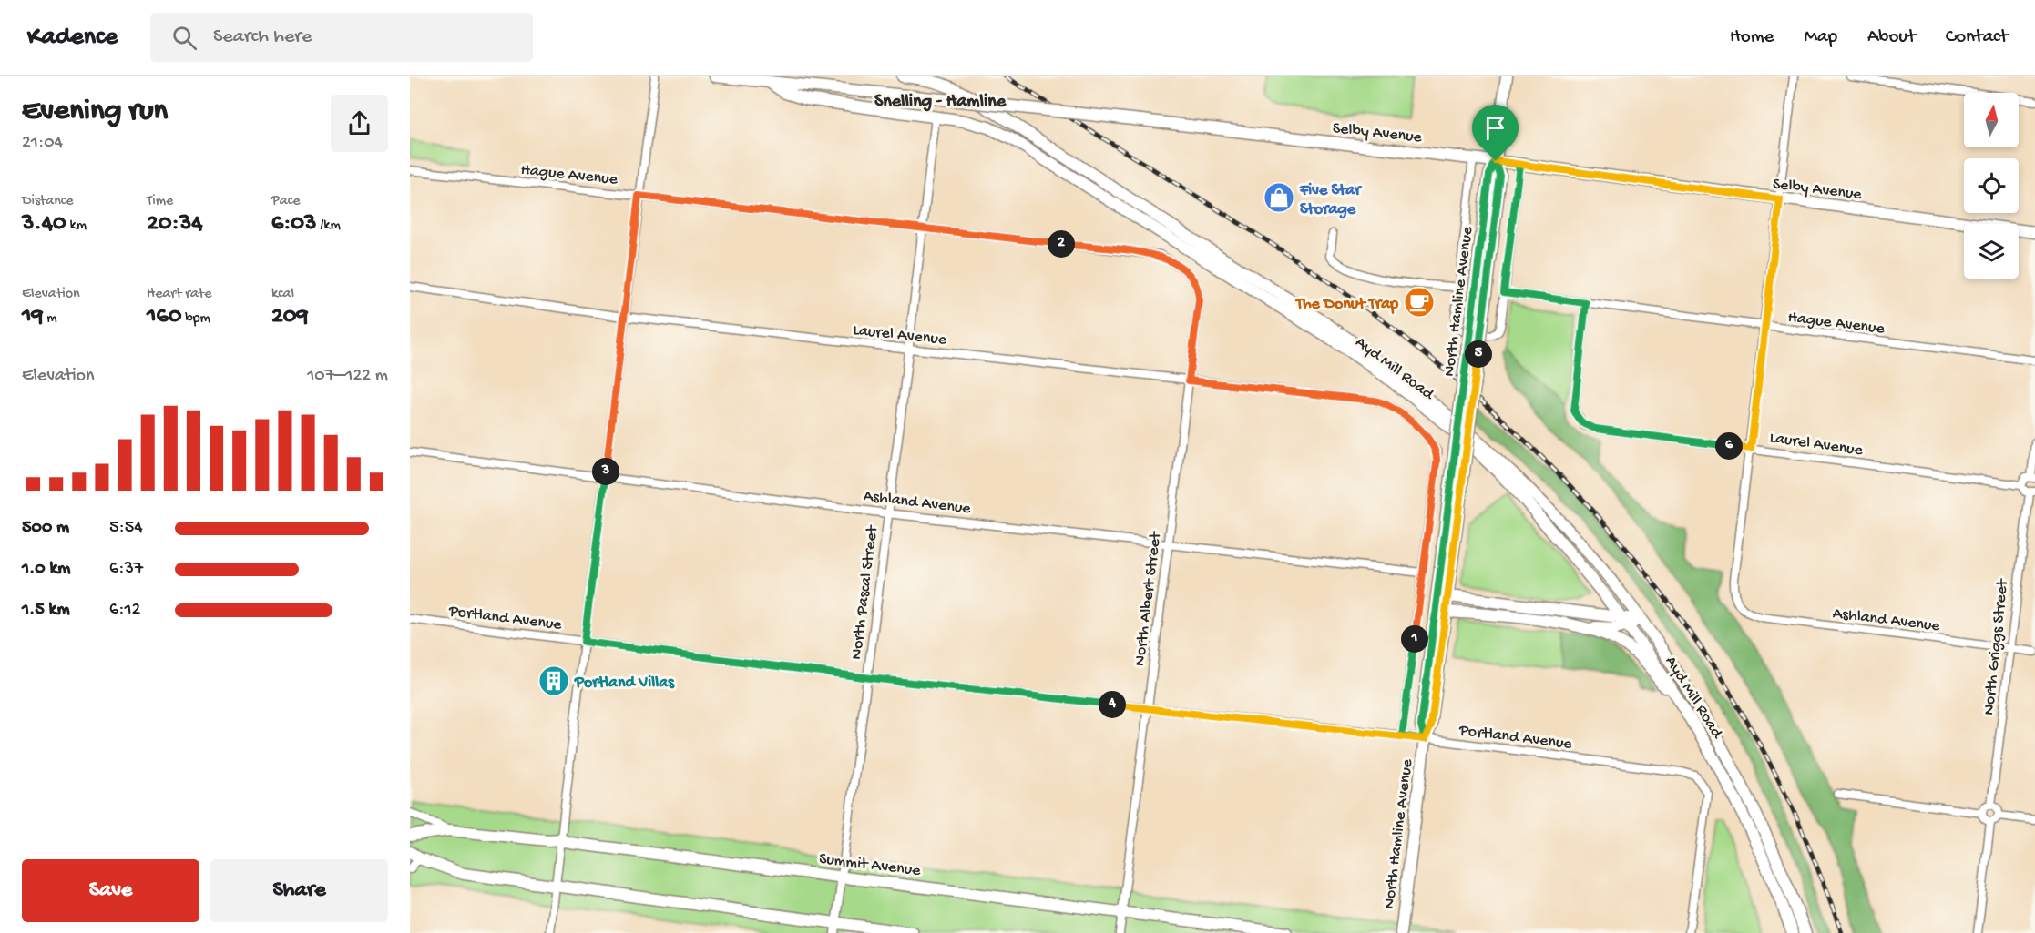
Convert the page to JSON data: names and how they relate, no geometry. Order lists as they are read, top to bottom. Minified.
{"streets":{"street":["Selby Avenue","Hague Avenue","North Hamline Avenue","Laurel Avenue","Ayd Mill Road","Ashland Avenue","North Pascal Street","North Albert Street","Portland Avenue","North Griggs Street","Summit Avenue"]},"crossings":[["Selby Avenue","North Hamline Avenue"],["Selby Avenue","Ayd Mill Road"],["Hague Avenue","Laurel Avenue"],["Hague Avenue","North Pascal Street"],["Hague Avenue","North Albert Street"],["North Hamline Avenue","Laurel Avenue"],["North Hamline Avenue","Ashland Avenue"],["North Hamline Avenue","Portland Avenue"],["Laurel Avenue","Ashland Avenue"],["Laurel Avenue","North Pascal Street"],["Laurel Avenue","North Albert Street"],["Ayd Mill Road","North Pascal Street"],["Ashland Avenue","North Pascal Street"],["Ashland Avenue","North Albert Street"],["Ashland Avenue","North Griggs Street"],["North Pascal Street","Portland Avenue"],["North Pascal Street","Summit Avenue"],["North Albert Street","Portland Avenue"],["North Albert Street","Summit Avenue"]],"districts":["Snelling - Hamline"],"places":{"shop":["Five Star Storage"],"cafe":["The Donut Trap"],"building":["Portland Villas"]},"north":"top","page":{"header":"Kadence","search":"Search here","nav":["Home","Map","About","Contact"],"heading":["Evening run","21:04"],"stats":[["Distance","3.40 km"],["Time","20:34"],["Pace","6:03 /km"],["Elevation","19 m"],["Heart rate","160 bpm"],["kcal","209"]],"pins":["2","5","6","3","1","4"],"chart":["Elevation","107–122 m"],"list":[{"name":"500 m","note":"5:54"},{"name":"1.0 km","note":"6:37"},{"name":"1.5 km","note":"6:12"}],"buttons":["Save","Share"]}}
